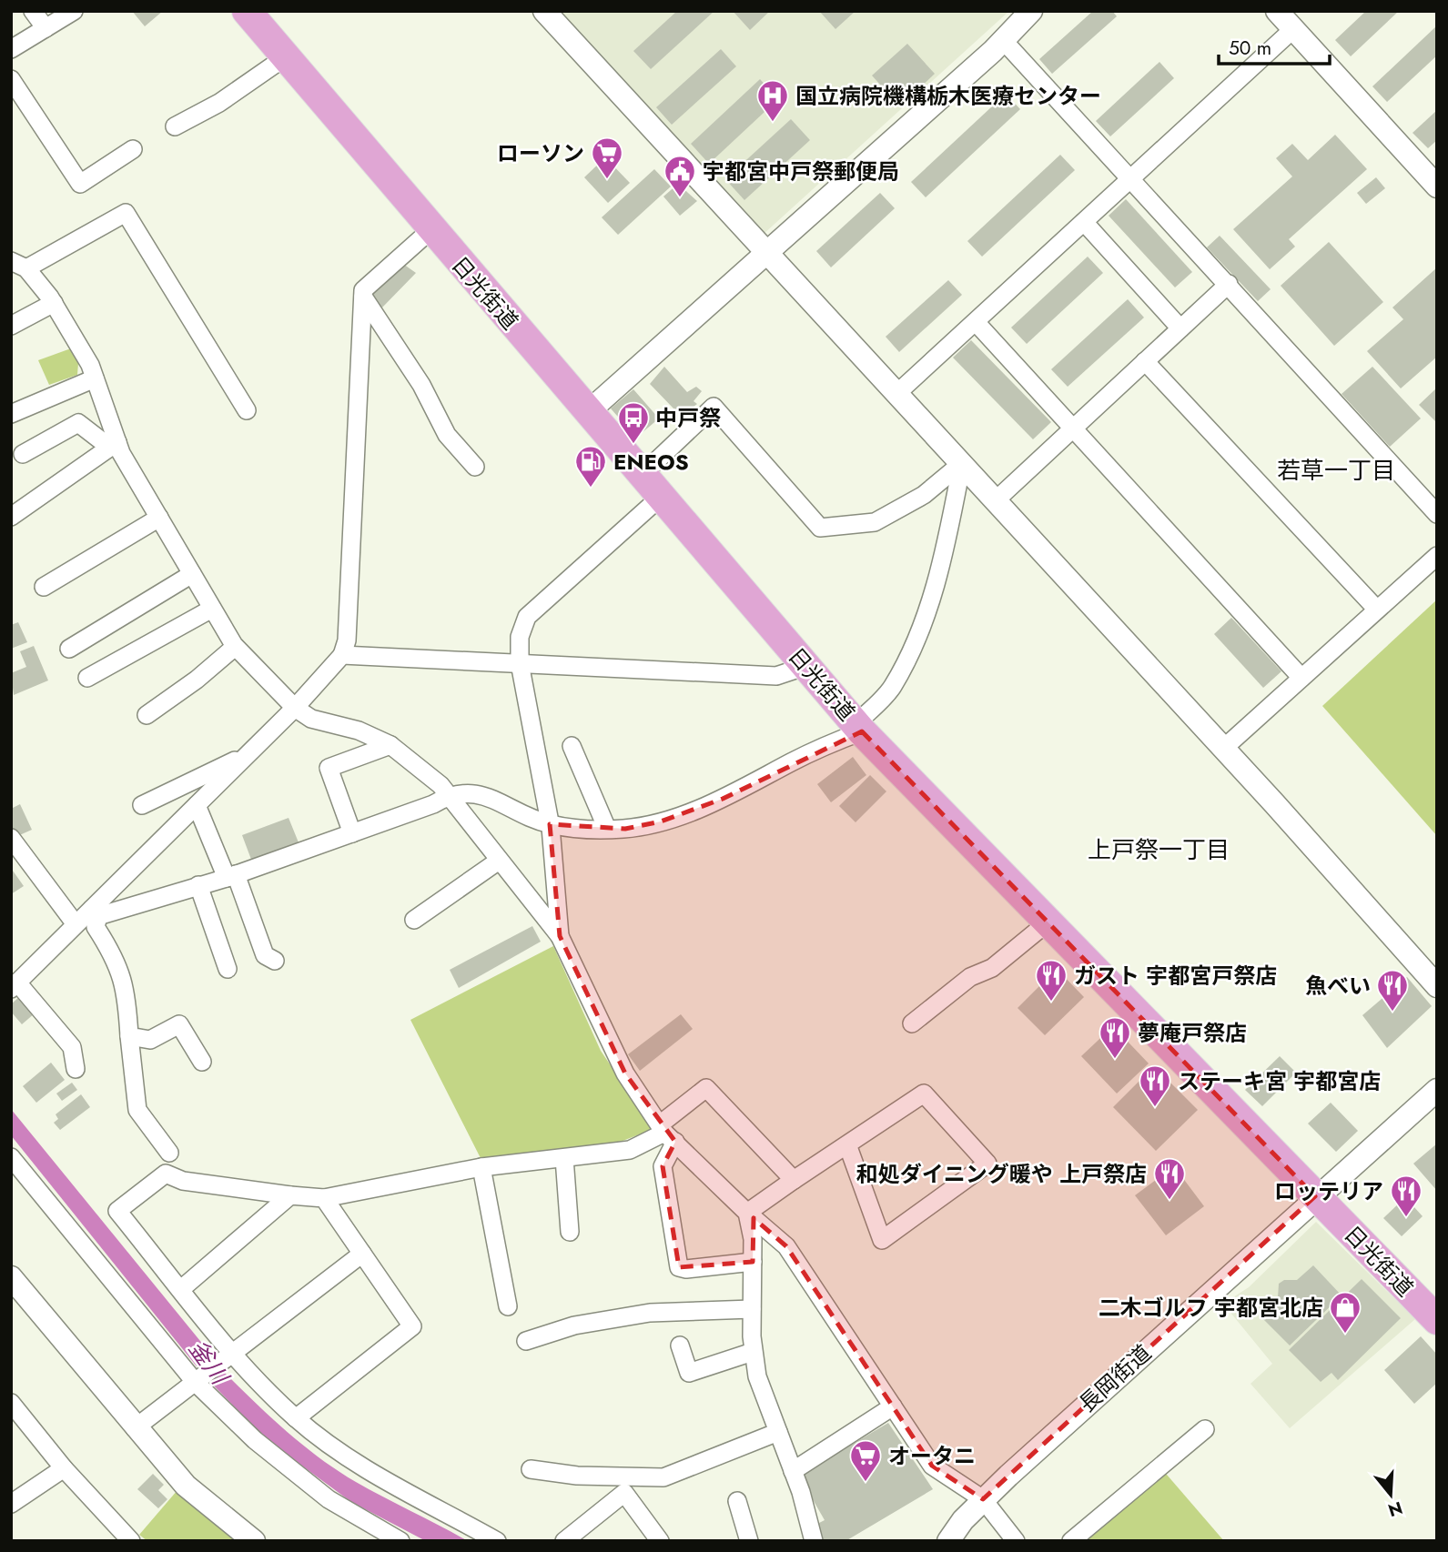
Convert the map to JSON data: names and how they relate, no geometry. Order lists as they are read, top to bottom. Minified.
{"streets":{"highway":["日光街道"],"street":["長岡街道"]},"crossings":[["日光街道","長岡街道"]],"districts":["若草一丁目","上戸祭一丁目"],"water":["釜川"],"places":{"hospital":["国立病院機構栃木医療センター"],"supermarket":["ローソン","オータニ"],"public building":["宇都宮中戸祭郵便局"],"bus stop":["中戸祭"],"fuel station":["ENEOS"],"restaurant":["ガスト 宇都宮戸祭店","魚べい","夢庵戸祭店","ステーキ宮 宇都宮店","和処ダイニング暖や 上戸祭店","ロッテリア"],"shop":["二木ゴルフ 宇都宮北店"]},"scale_bar":"50 m","north":"bottom"}
